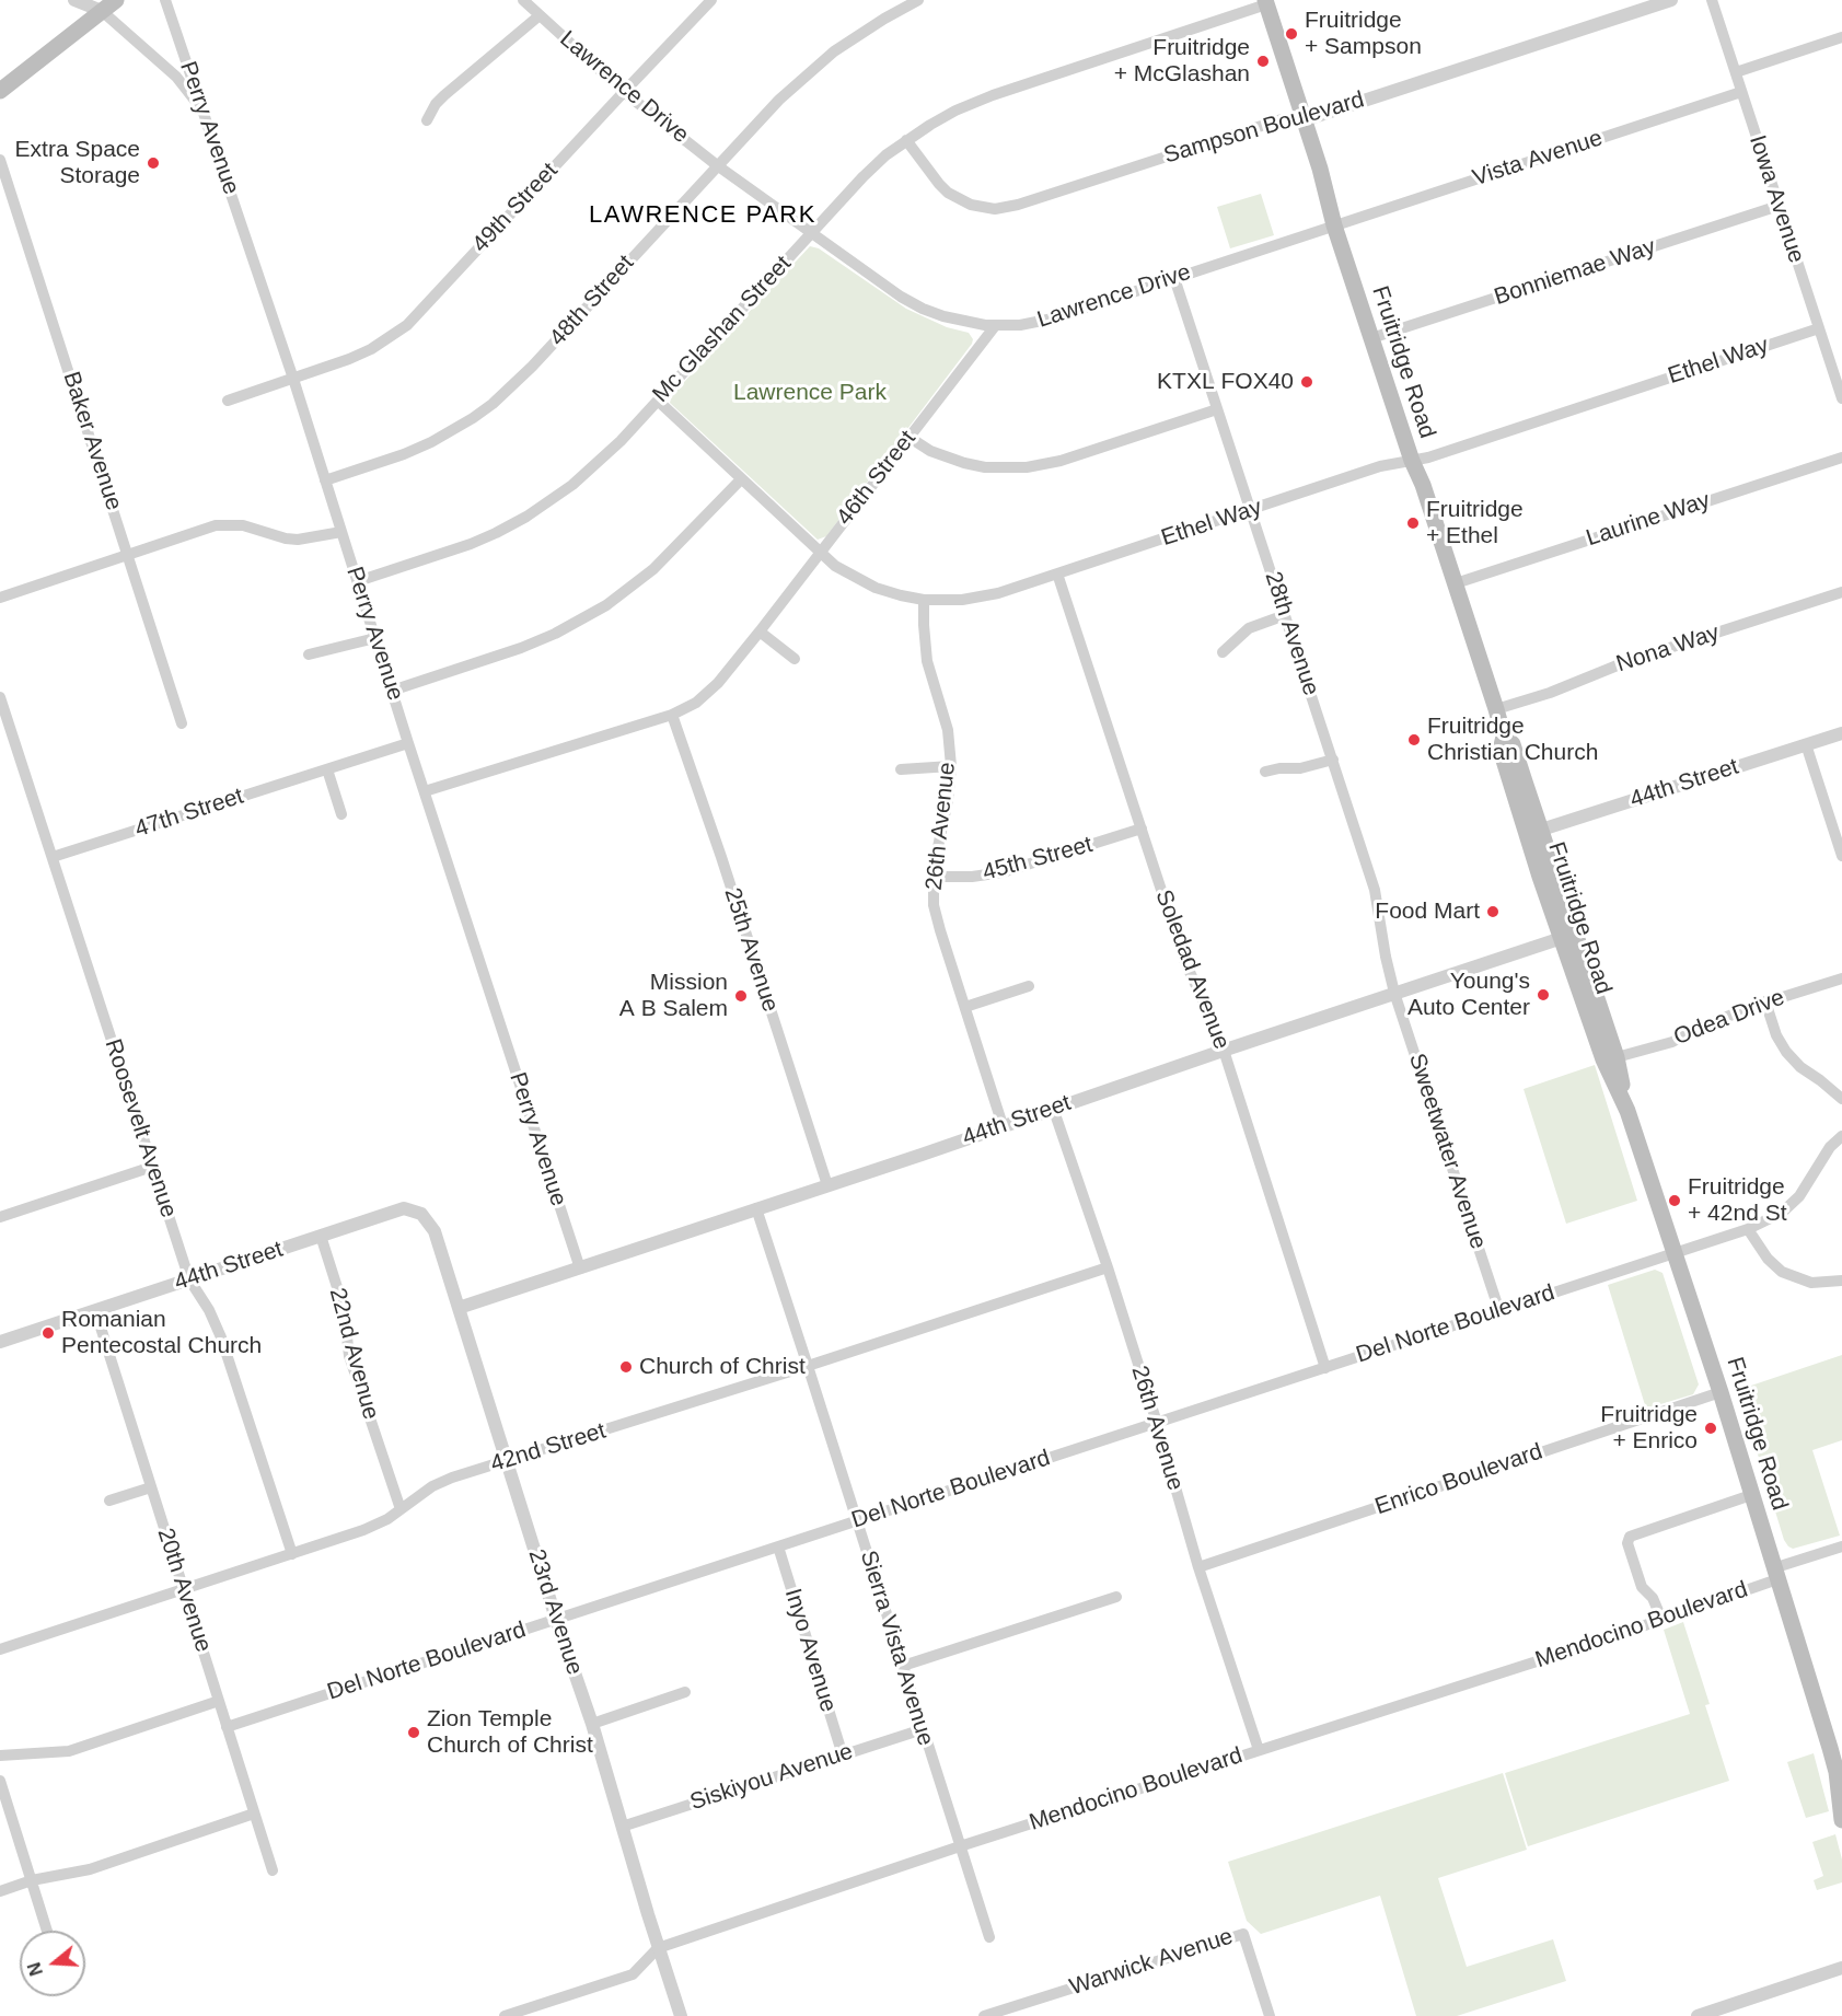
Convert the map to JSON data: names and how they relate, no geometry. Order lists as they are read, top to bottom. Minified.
{"streets":{"main road":["Fruitridge Road"],"street":["Lawrence Drive","Perry Avenue","Sampson Boulevard","Vista Avenue","Iowa Avenue","49th Street","Bonniemae Way","48th Street","Mc Glashan Street","Ethel Way","Baker Avenue","46th Street","Laurine Way","28th Avenue","Nona Way","44th Street","47th Street","26th Avenue","45th Street","25th Avenue","Soledad Avenue","Odea Drive","Roosevelt Avenue","Sweetwater Avenue","Del Norte Boulevard","22nd Avenue","42nd Street","Enrico Boulevard","20th Avenue","23rd Avenue","Mendocino Boulevard","Sierra Vista Avenue","Inyo Avenue","Siskiyou Avenue","Warwick Avenue"]},"crossings":[["Lawrence Drive","Vista Avenue"],["Lawrence Drive","49th Street"],["Lawrence Drive","48th Street"],["Lawrence Drive","Mc Glashan Street"],["Lawrence Drive","Fruitridge Road"],["Lawrence Drive","46th Street"],["Lawrence Drive","28th Avenue"],["Perry Avenue","49th Street"],["Perry Avenue","48th Street"],["Perry Avenue","Mc Glashan Street"],["Perry Avenue","46th Street"],["Perry Avenue","44th Street"],["Perry Avenue","47th Street"],["Sampson Boulevard","Mc Glashan Street"],["Sampson Boulevard","Fruitridge Road"],["Vista Avenue","Iowa Avenue"],["Vista Avenue","Fruitridge Road"],["Iowa Avenue","Bonniemae Way"],["Iowa Avenue","Ethel Way"],["Bonniemae Way","Fruitridge Road"],["Mc Glashan Street","Ethel Way"],["Mc Glashan Street","Fruitridge Road"],["Ethel Way","Fruitridge Road"],["Ethel Way","46th Street"],["Ethel Way","28th Avenue"],["Ethel Way","26th Avenue"],["Ethel Way","Soledad Avenue"],["Fruitridge Road","Laurine Way"],["Fruitridge Road","Nona Way"],["Fruitridge Road","44th Street"],["Fruitridge Road","Odea Drive"],["Fruitridge Road","Del Norte Boulevard"],["Fruitridge Road","Enrico Boulevard"],["Fruitridge Road","Mendocino Boulevard"],["46th Street","25th Avenue"],["28th Avenue","44th Street"],["28th Avenue","Sweetwater Avenue"],["44th Street","26th Avenue"],["44th Street","25th Avenue"],["44th Street","Soledad Avenue"],["44th Street","Roosevelt Avenue"],["44th Street","Sweetwater Avenue"],["44th Street","22nd Avenue"],["44th Street","20th Avenue"],["44th Street","23rd Avenue"],["44th Street","Sierra Vista Avenue"],["47th Street","Roosevelt Avenue"],["26th Avenue","45th Street"],["26th Avenue","Del Norte Boulevard"],["26th Avenue","42nd Street"],["26th Avenue","Enrico Boulevard"],["26th Avenue","Mendocino Boulevard"],["45th Street","Soledad Avenue"],["Soledad Avenue","Del Norte Boulevard"],["Roosevelt Avenue","42nd Street"],["Sweetwater Avenue","Del Norte Boulevard"],["Del Norte Boulevard","20th Avenue"],["Del Norte Boulevard","23rd Avenue"],["Del Norte Boulevard","Sierra Vista Avenue"],["Del Norte Boulevard","Inyo Avenue"],["22nd Avenue","42nd Street"],["42nd Street","20th Avenue"],["42nd Street","23rd Avenue"],["42nd Street","Sierra Vista Avenue"],["23rd Avenue","Mendocino Boulevard"],["23rd Avenue","Siskiyou Avenue"],["Mendocino Boulevard","Sierra Vista Avenue"],["Sierra Vista Avenue","Siskiyou Avenue"],["Inyo Avenue","Siskiyou Avenue"]],"districts":["LAWRENCE PARK"],"parks":["Lawrence Park"],"places":["Fruitridge + Sampson","Fruitridge + McGlashan","Extra Space Storage","KTXL FOX40","Fruitridge + Ethel","Fruitridge Christian Church","Food Mart","Young's Auto Center","Mission A B Salem","Fruitridge + 42nd St","Romanian Pentecostal Church","Church of Christ","Fruitridge + Enrico","Zion Temple Church of Christ"],"north":"left"}
